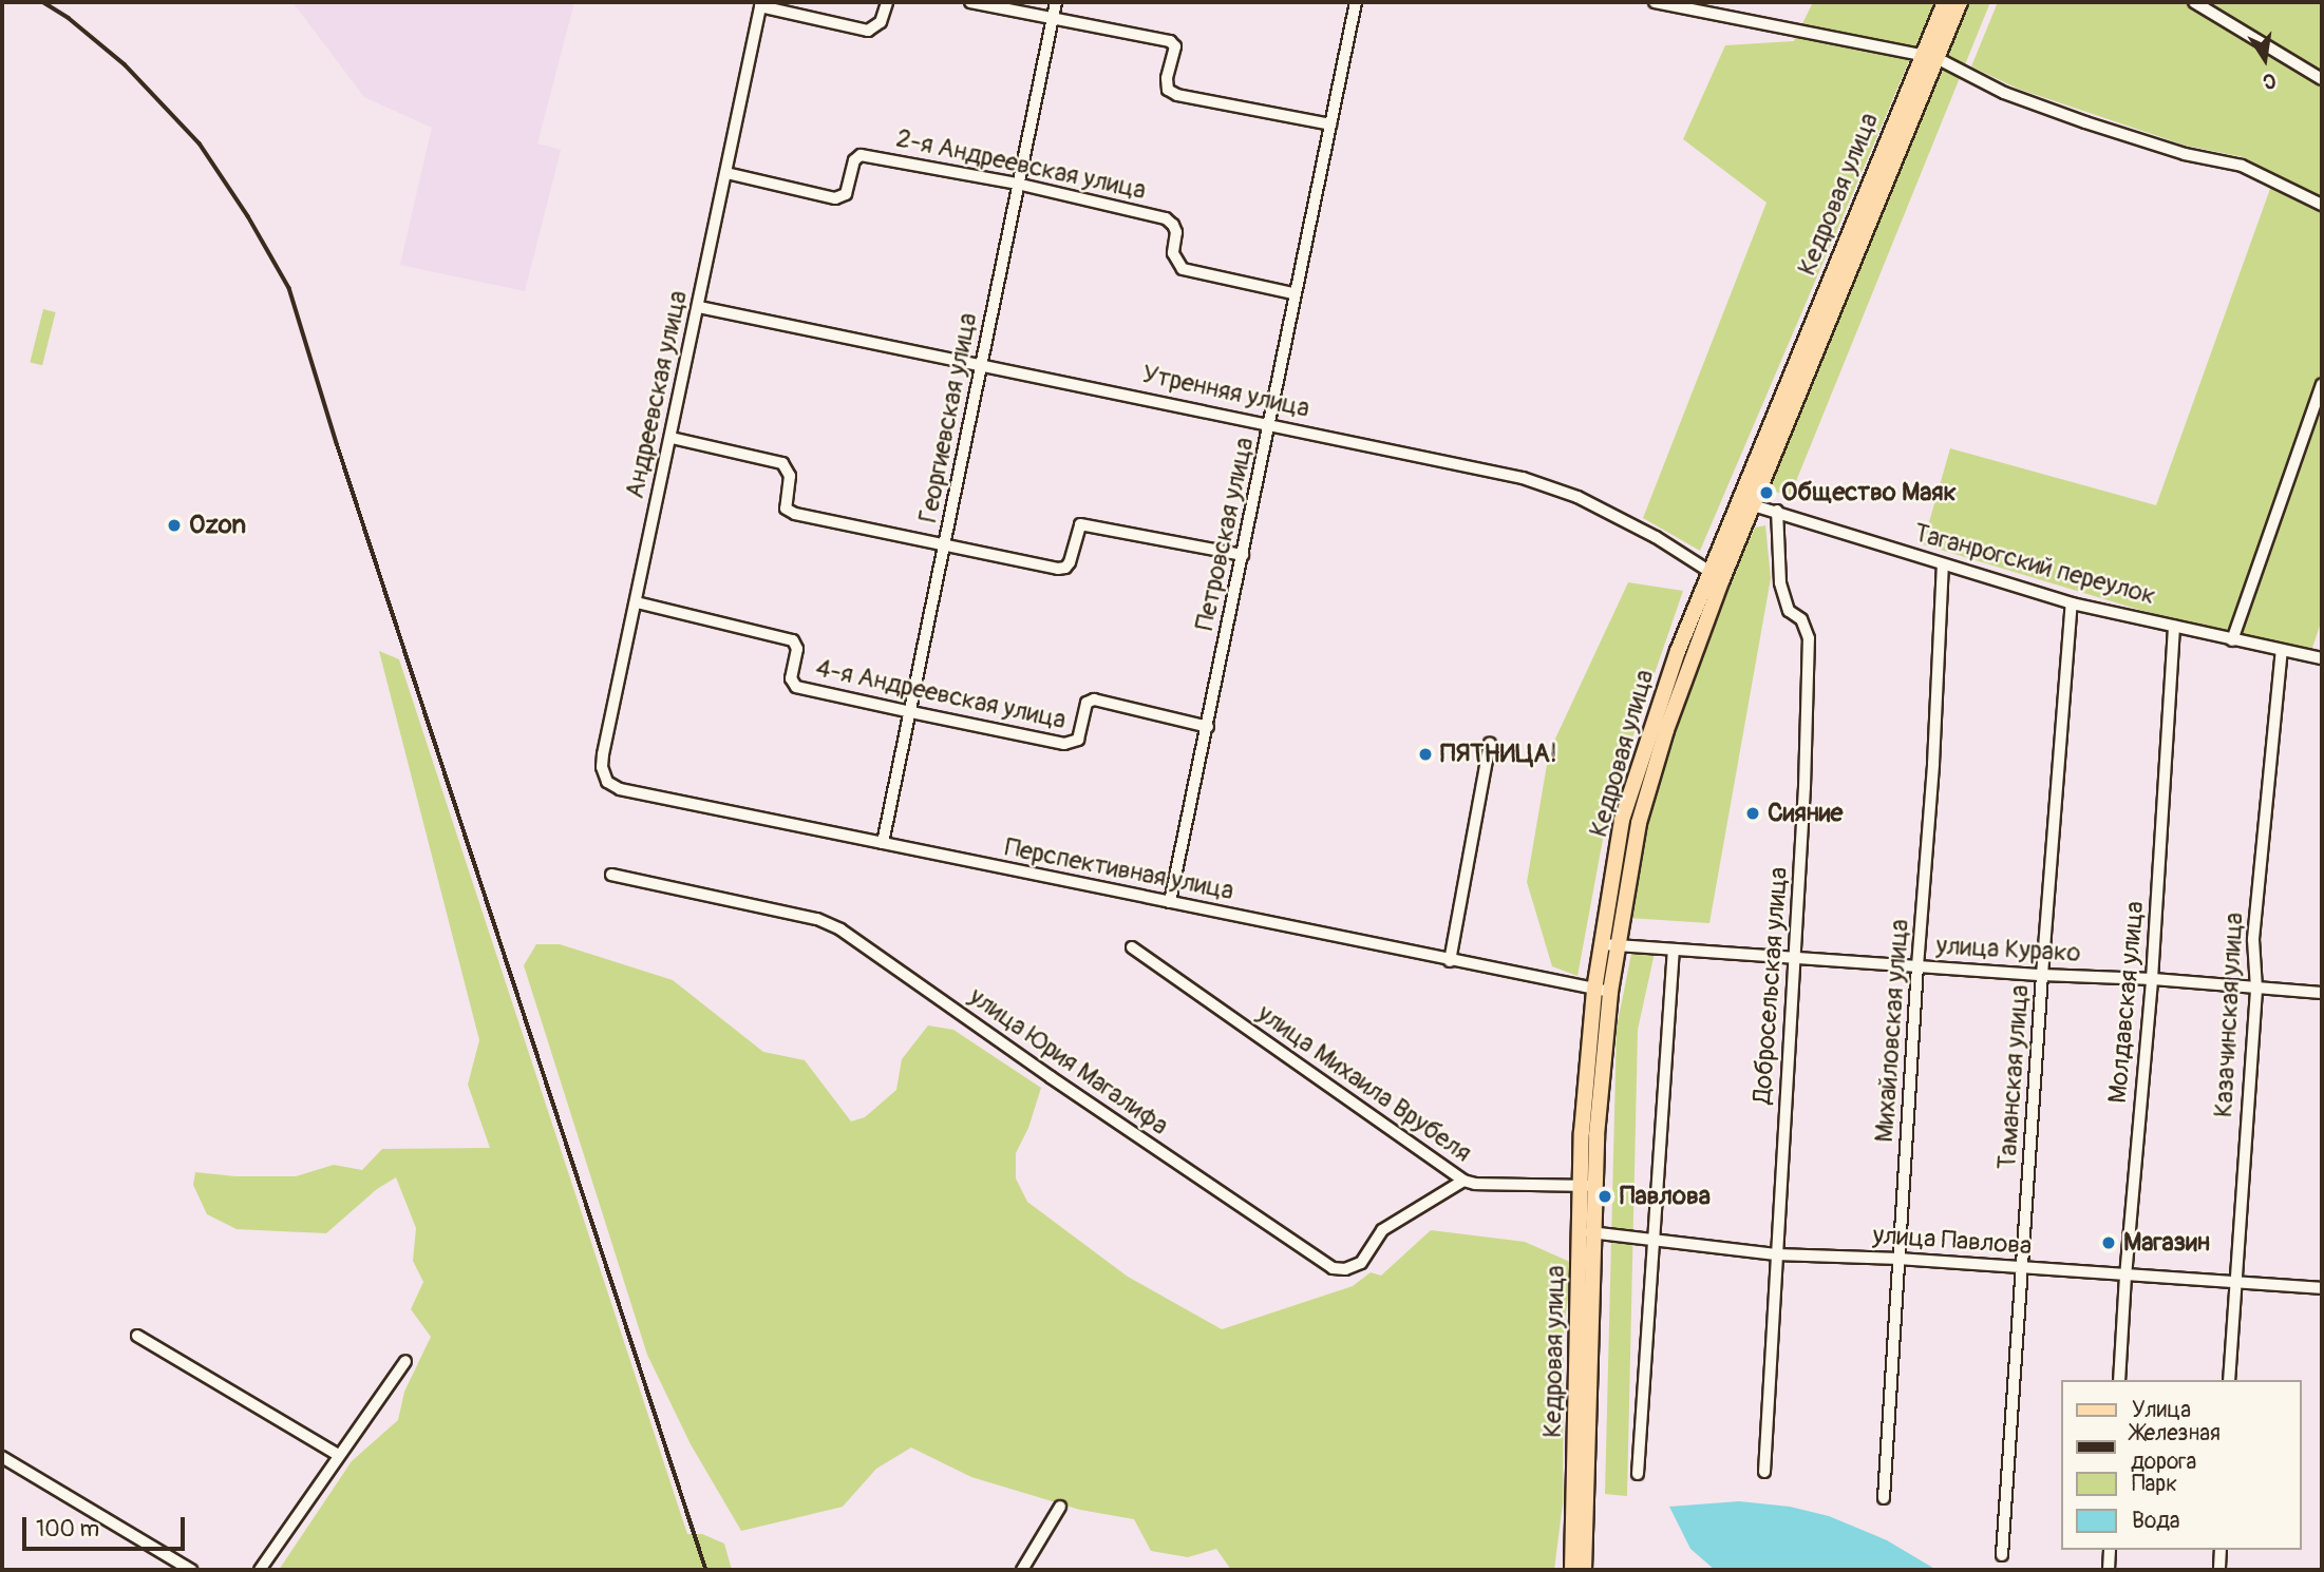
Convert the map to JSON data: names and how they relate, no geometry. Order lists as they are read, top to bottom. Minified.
{"streets":{"main road":["Кедровая улица"],"street":["2-я Андреевская улица","Утренняя улица","Андреевская улица","Георгиевская улица","Петровская улица","Таганрогский переулок","4-я Андреевская улица","Перспективная улица","улица Курако","Добросельская улица","Молдавская улица","Казачинская улица","Михайловская улица","улица Юрия Магалифа","Таманская улица","улица Михаила Врубеля","улица Павлова"]},"crossings":[["2-я Андреевская улица","Андреевская улица"],["2-я Андреевская улица","Георгиевская улица"],["2-я Андреевская улица","Петровская улица"],["Кедровая улица","Утренняя улица"],["Кедровая улица","Таганрогский переулок"],["Кедровая улица","Перспективная улица"],["Кедровая улица","улица Курако"],["Кедровая улица","улица Михаила Врубеля"],["Кедровая улица","улица Павлова"],["Утренняя улица","Андреевская улица"],["Утренняя улица","Георгиевская улица"],["Утренняя улица","Петровская улица"],["Андреевская улица","4-я Андреевская улица"],["Андреевская улица","Перспективная улица"],["Георгиевская улица","4-я Андреевская улица"],["Георгиевская улица","Перспективная улица"],["Петровская улица","4-я Андреевская улица"],["Петровская улица","Перспективная улица"],["Таганрогский переулок","Добросельская улица"],["Таганрогский переулок","Молдавская улица"],["Таганрогский переулок","Казачинская улица"],["Таганрогский переулок","Михайловская улица"],["Таганрогский переулок","Таманская улица"],["улица Курако","Добросельская улица"],["улица Курако","Молдавская улица"],["улица Курако","Казачинская улица"],["улица Курако","Михайловская улица"],["улица Курако","Таманская улица"],["Добросельская улица","улица Павлова"],["Молдавская улица","улица Павлова"],["Казачинская улица","улица Павлова"],["Михайловская улица","улица Павлова"],["улица Юрия Магалифа","улица Михаила Врубеля"],["Таманская улица","улица Павлова"]],"places":["Общество Маяк","Ozon","ПЯТНИЦА!","Сияние","Павлова","Магазин"],"legend":["Улица","Железная дорога","Парк","Вода"],"scale_bar":"100 m","north":"bottom"}
